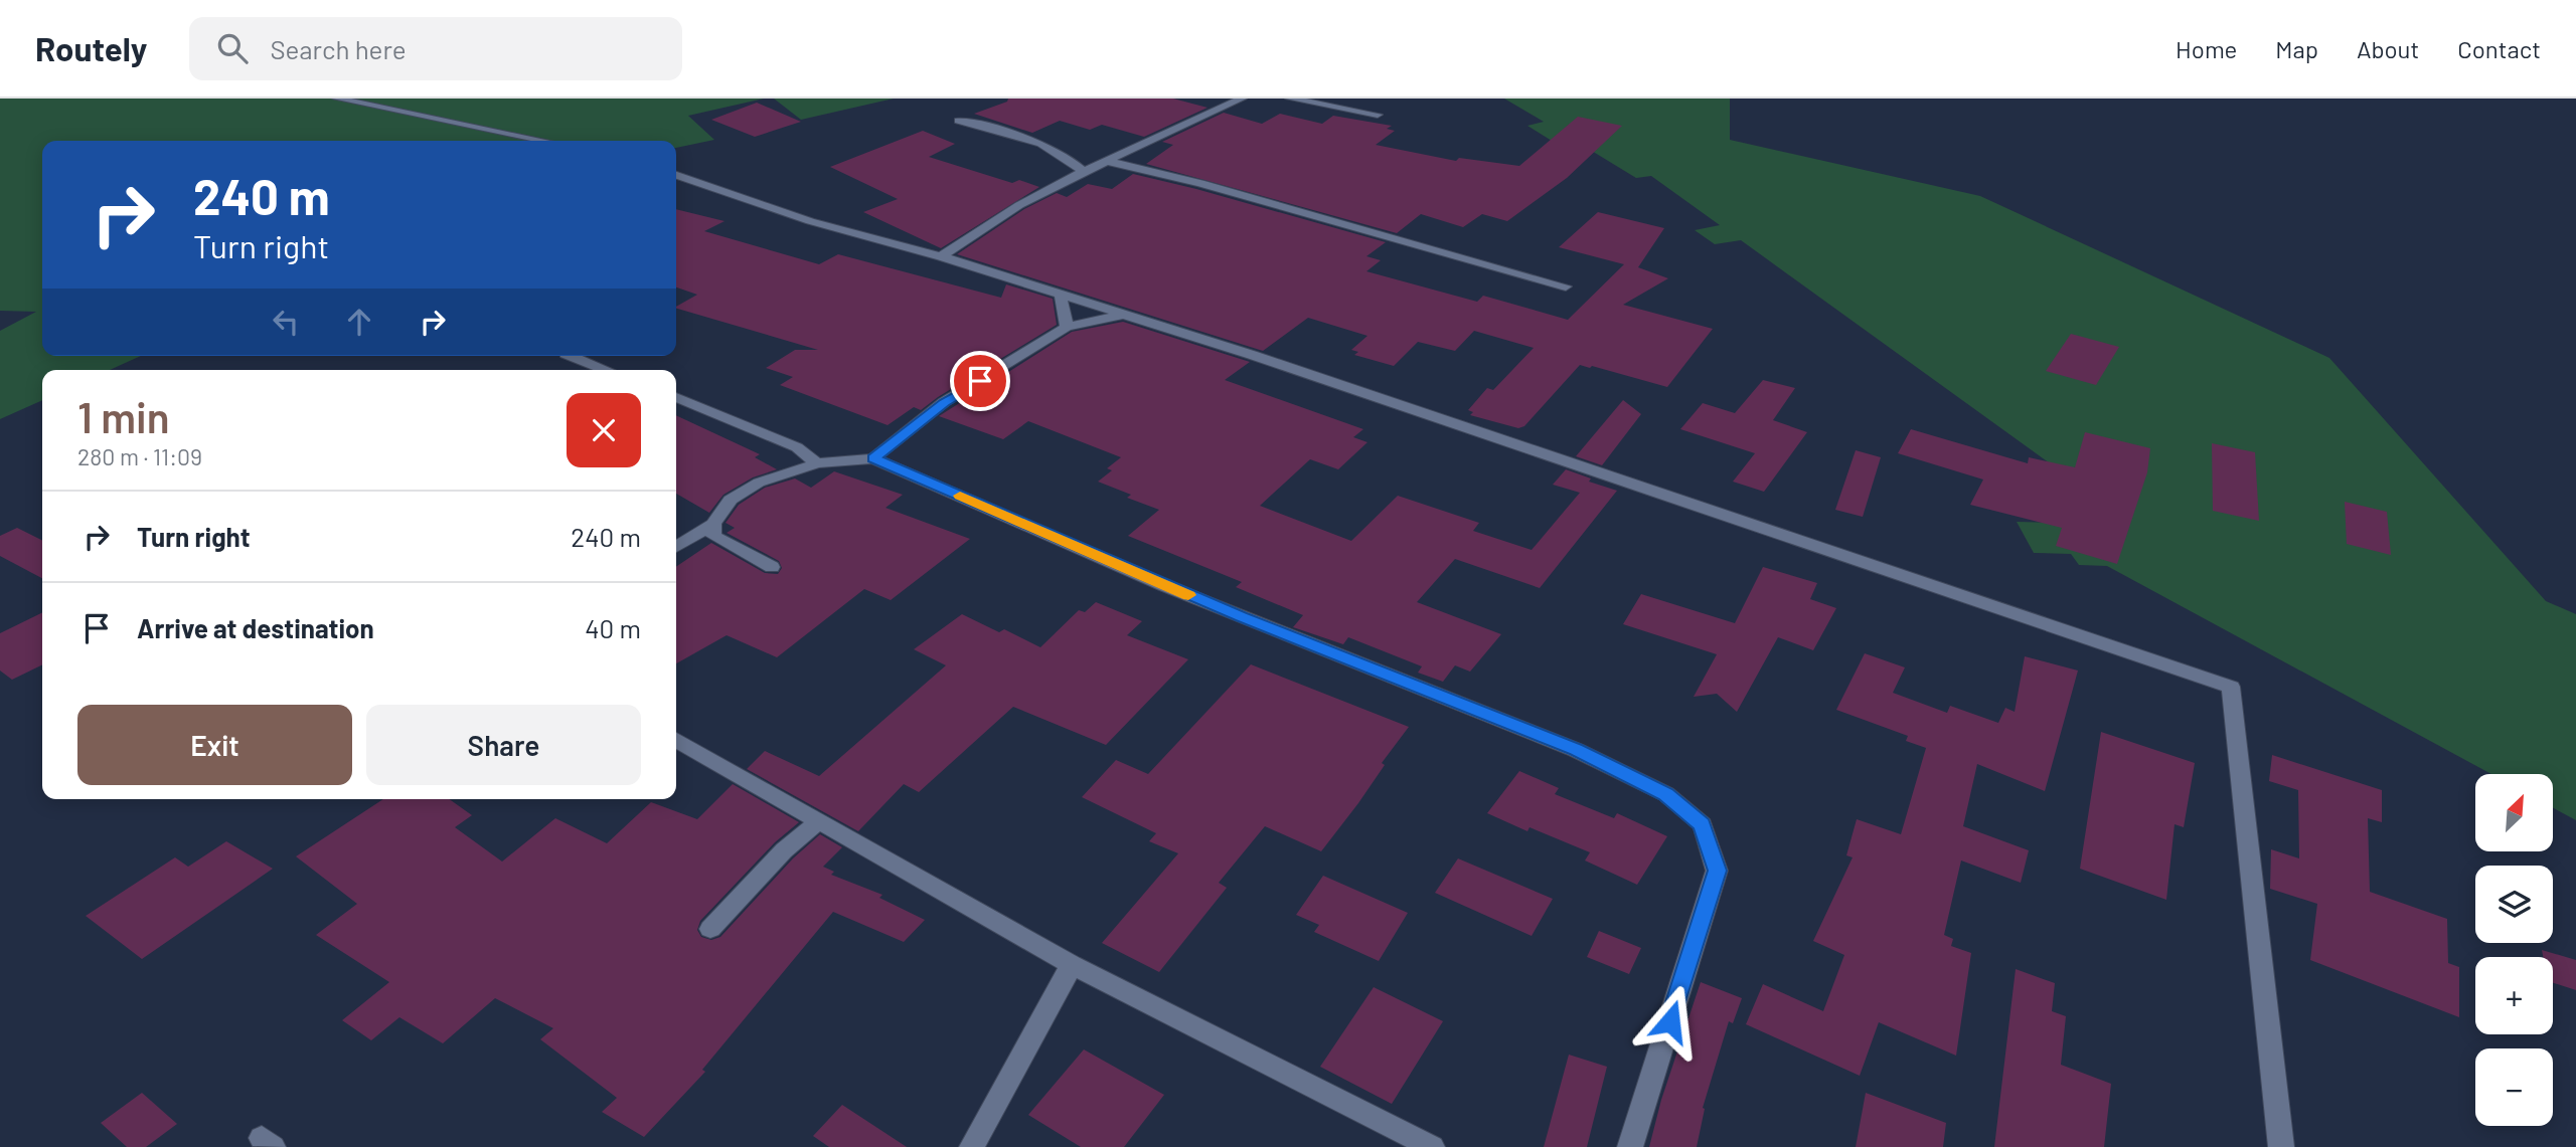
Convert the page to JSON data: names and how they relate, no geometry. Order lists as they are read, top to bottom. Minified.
{"north":"top right","page":{"header":"Routely","search":"Search here","nav":["Home","Map","About","Contact"],"turn":["240 m","Turn right"],"heading":["1 min","280 m · 11:09"],"list":[{"name":"Turn right","value":"240 m"},{"name":"Arrive at destination","value":"40 m"}],"buttons":["Exit","Share"],"map_buttons":["+","−"]}}
